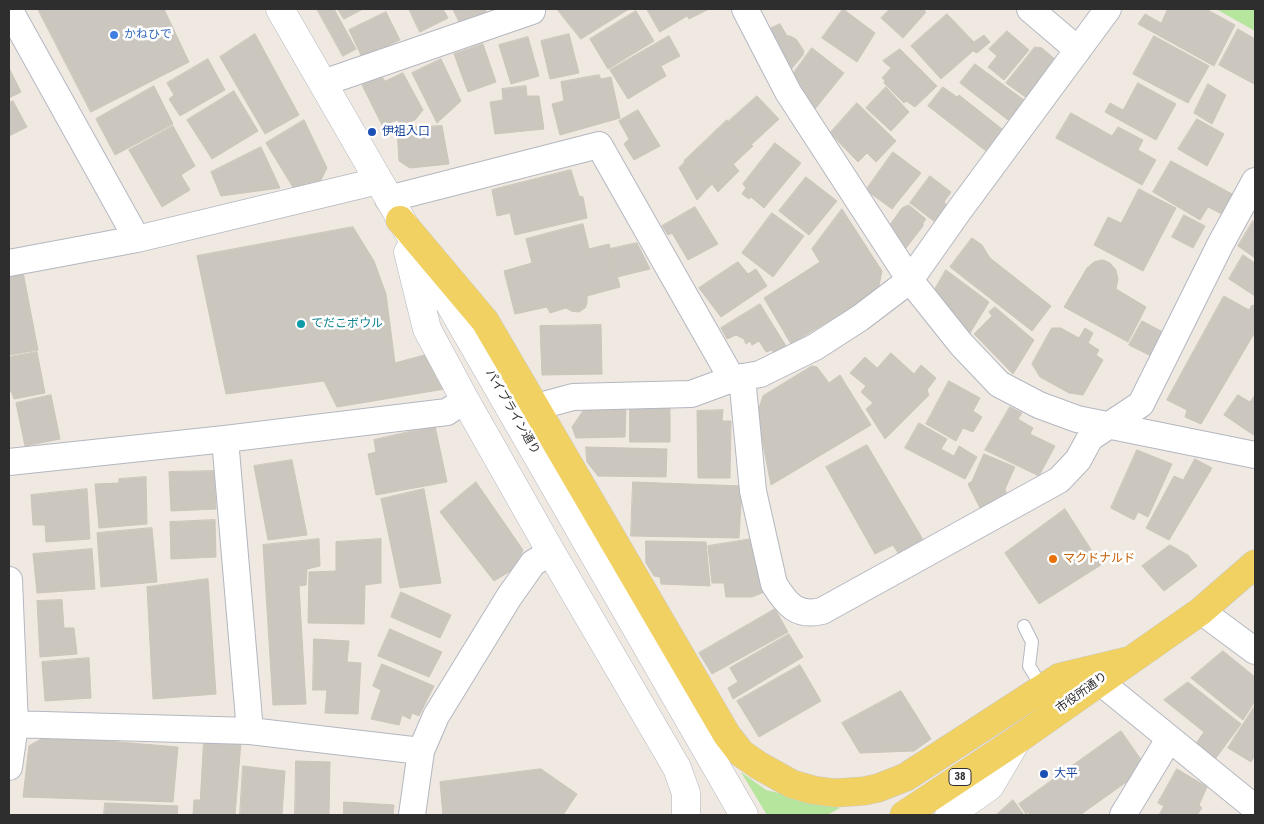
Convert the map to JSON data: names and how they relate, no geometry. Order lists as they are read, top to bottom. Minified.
{"streets":{"main road":["パイプライン通り","市役所通り","38"]},"places":["かねひで","伊祖入口","てだこボウル","マクドナルド","大平"]}
